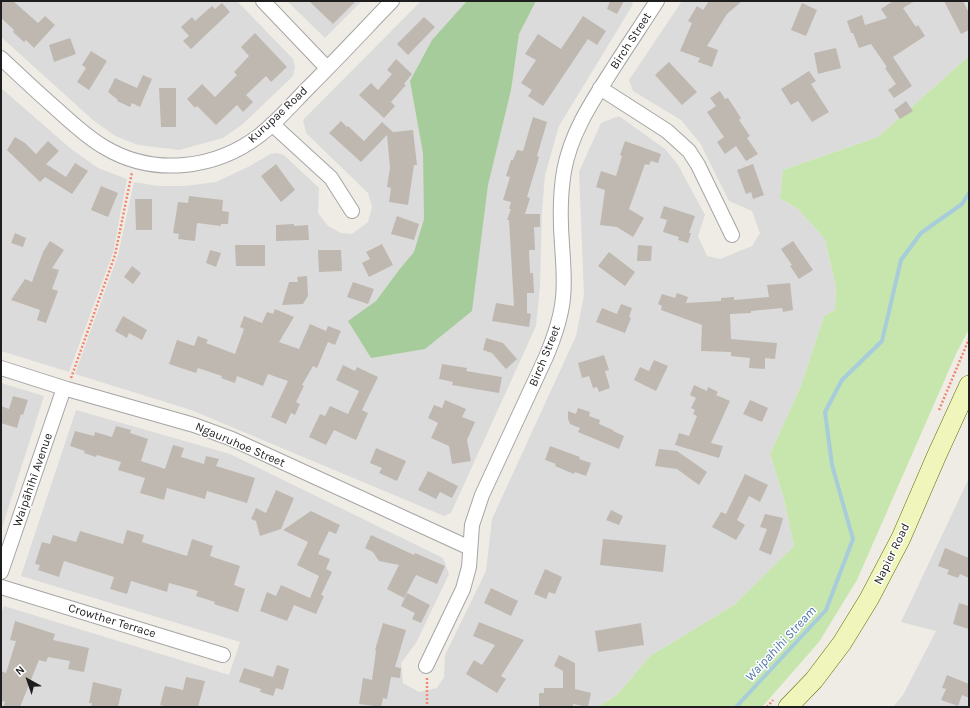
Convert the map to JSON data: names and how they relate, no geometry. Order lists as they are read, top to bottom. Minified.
{"streets":{"main road":["Napier Road"],"street":["Birch Street","Kurupae Road","Ngauruhoe Street","Waipāhīhī Avenue","Crowther Terrace"]},"crossings":[["Birch Street","Ngauruhoe Street"],["Ngauruhoe Street","Waipāhīhī Avenue"]],"water":["Waipahihi Stream"],"north":"top left"}
